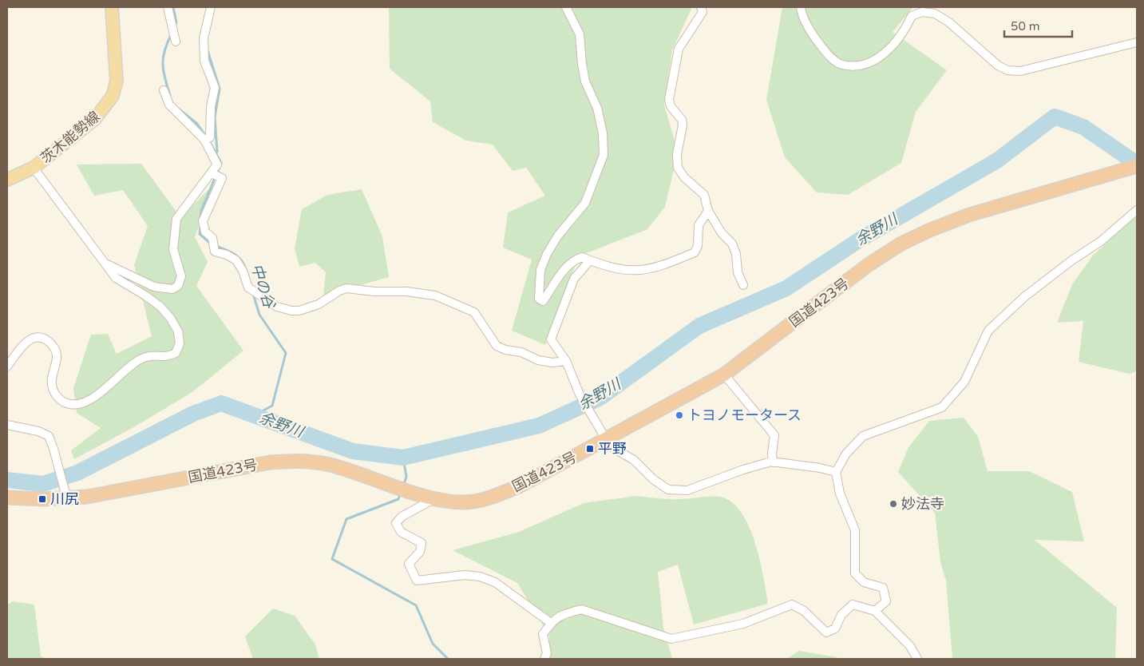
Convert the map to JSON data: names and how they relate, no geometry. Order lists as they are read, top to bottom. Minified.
{"streets":{"highway":["国道423号"],"main road":["茨木能勢線"]},"water":["余野川","中の谷"],"places":{"other":["トヨノモータース","妙法寺"],"transit":["平野","川尻"]},"scale_bar":"50 m"}
